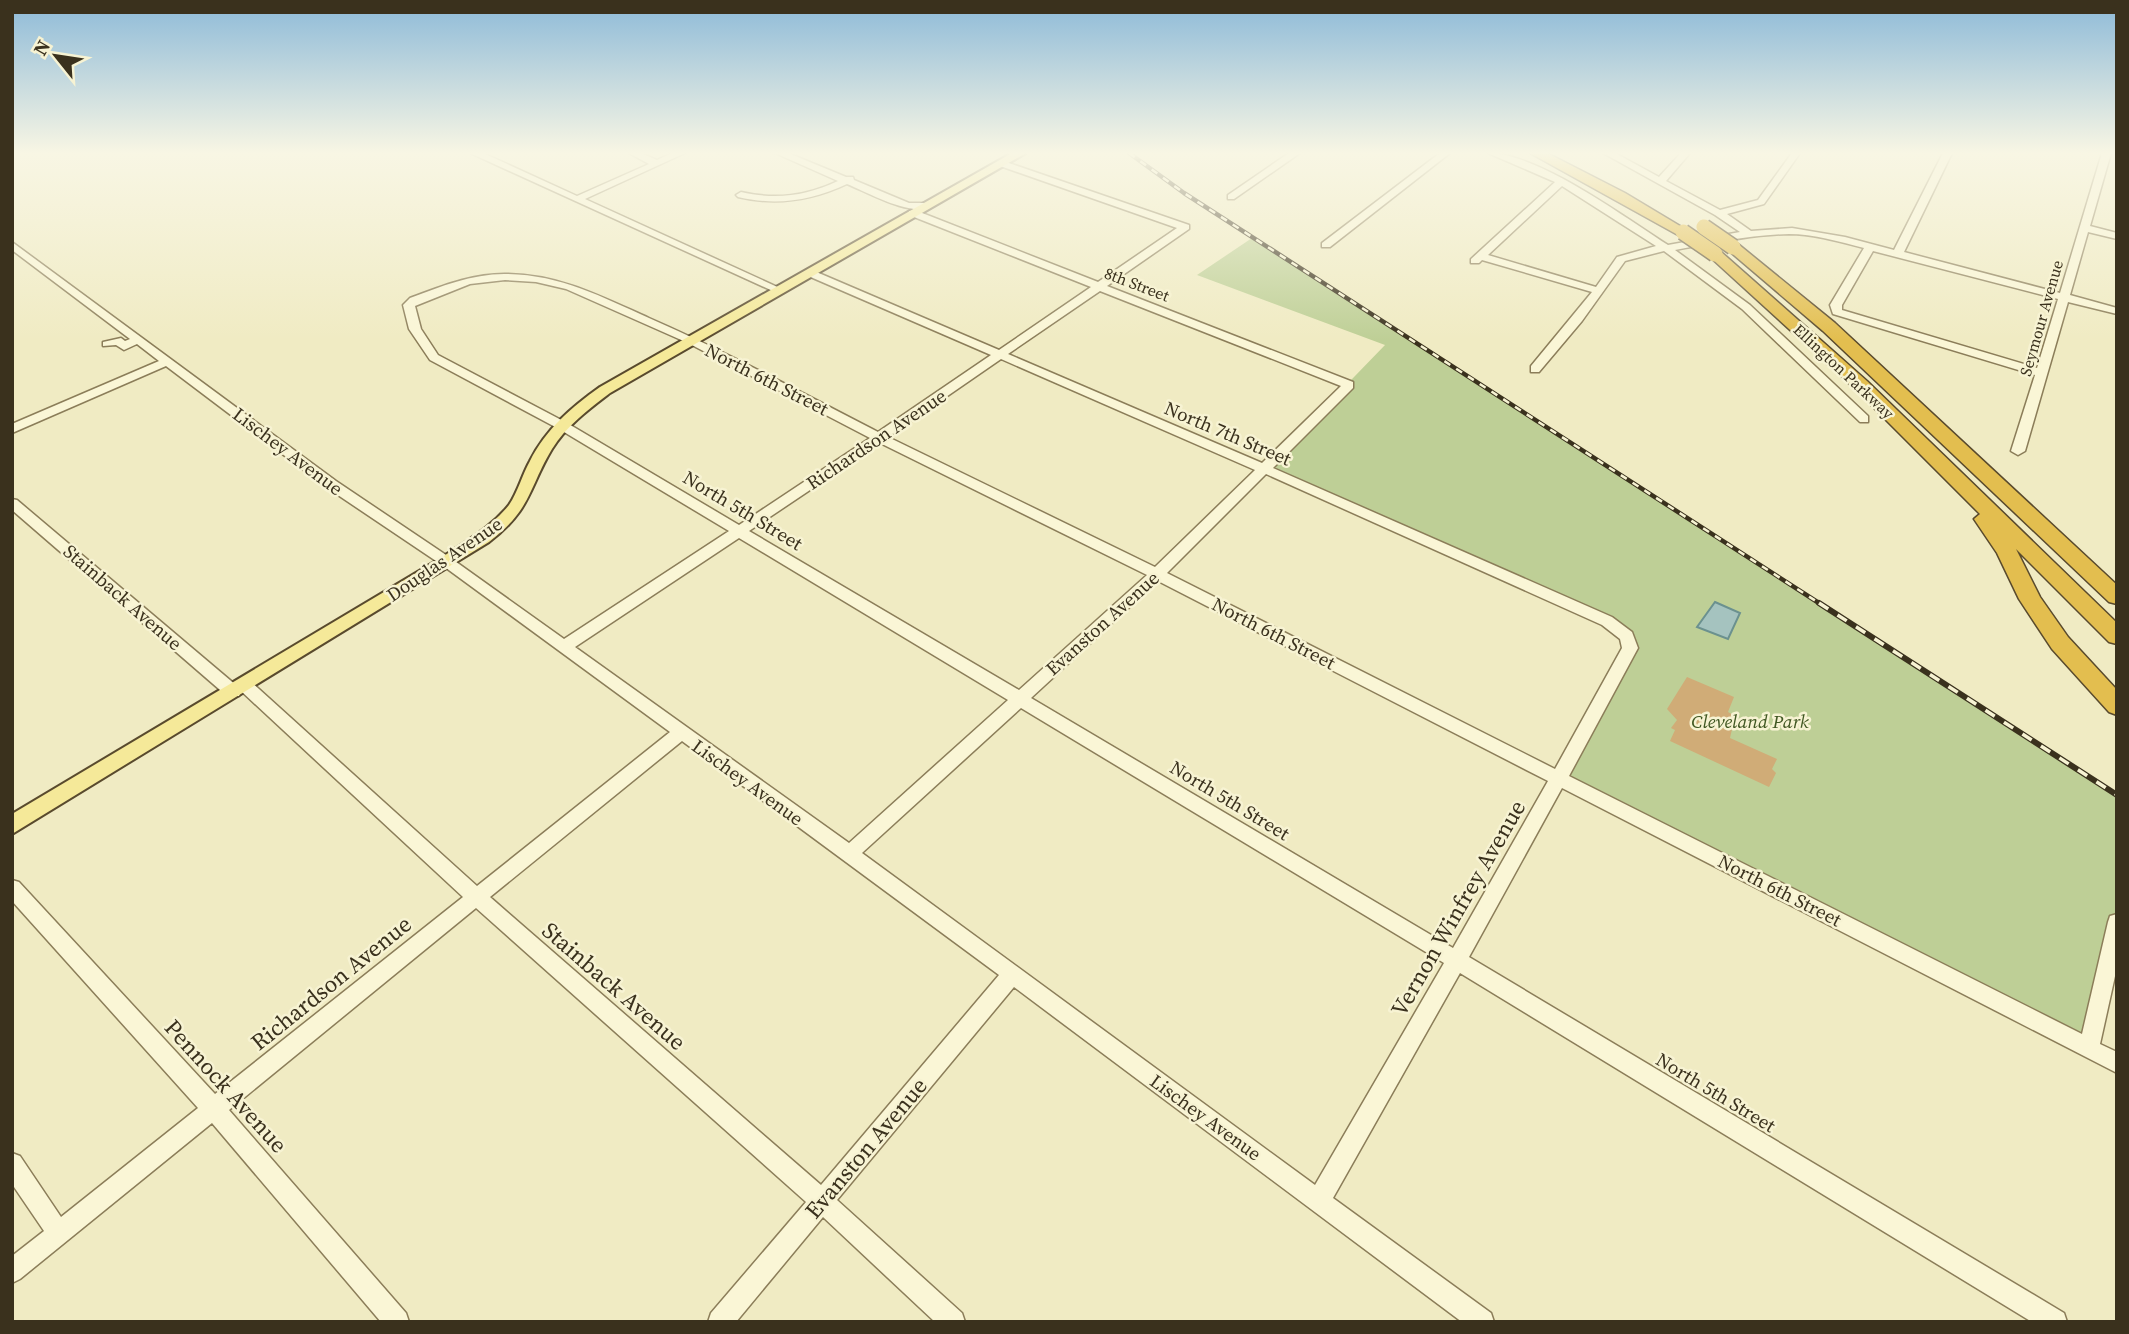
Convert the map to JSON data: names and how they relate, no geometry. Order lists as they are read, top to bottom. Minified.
{"streets":{"highway":["Ellington Parkway"],"main road":["Douglas Avenue"],"street":["8th Street","Seymour Avenue","North 6th Street","North 7th Street","Richardson Avenue","Lischey Avenue","North 5th Street","Stainback Avenue","Evanston Avenue","Vernon Winfrey Avenue","Pennock Avenue"]},"crossings":[["8th Street","Richardson Avenue"],["8th Street","Evanston Avenue"],["North 6th Street","Richardson Avenue"],["North 6th Street","North 5th Street"],["North 6th Street","Douglas Avenue"],["North 6th Street","Evanston Avenue"],["North 6th Street","Vernon Winfrey Avenue"],["North 7th Street","Richardson Avenue"],["North 7th Street","Douglas Avenue"],["North 7th Street","Evanston Avenue"],["North 7th Street","Vernon Winfrey Avenue"],["Richardson Avenue","Lischey Avenue"],["Richardson Avenue","North 5th Street"],["Richardson Avenue","Stainback Avenue"],["Richardson Avenue","Pennock Avenue"],["Lischey Avenue","Douglas Avenue"],["Lischey Avenue","Evanston Avenue"],["Lischey Avenue","Vernon Winfrey Avenue"],["North 5th Street","Douglas Avenue"],["North 5th Street","Evanston Avenue"],["North 5th Street","Vernon Winfrey Avenue"],["Douglas Avenue","Stainback Avenue"],["Stainback Avenue","Evanston Avenue"]],"parks":["Cleveland Park"],"north":"top left"}
